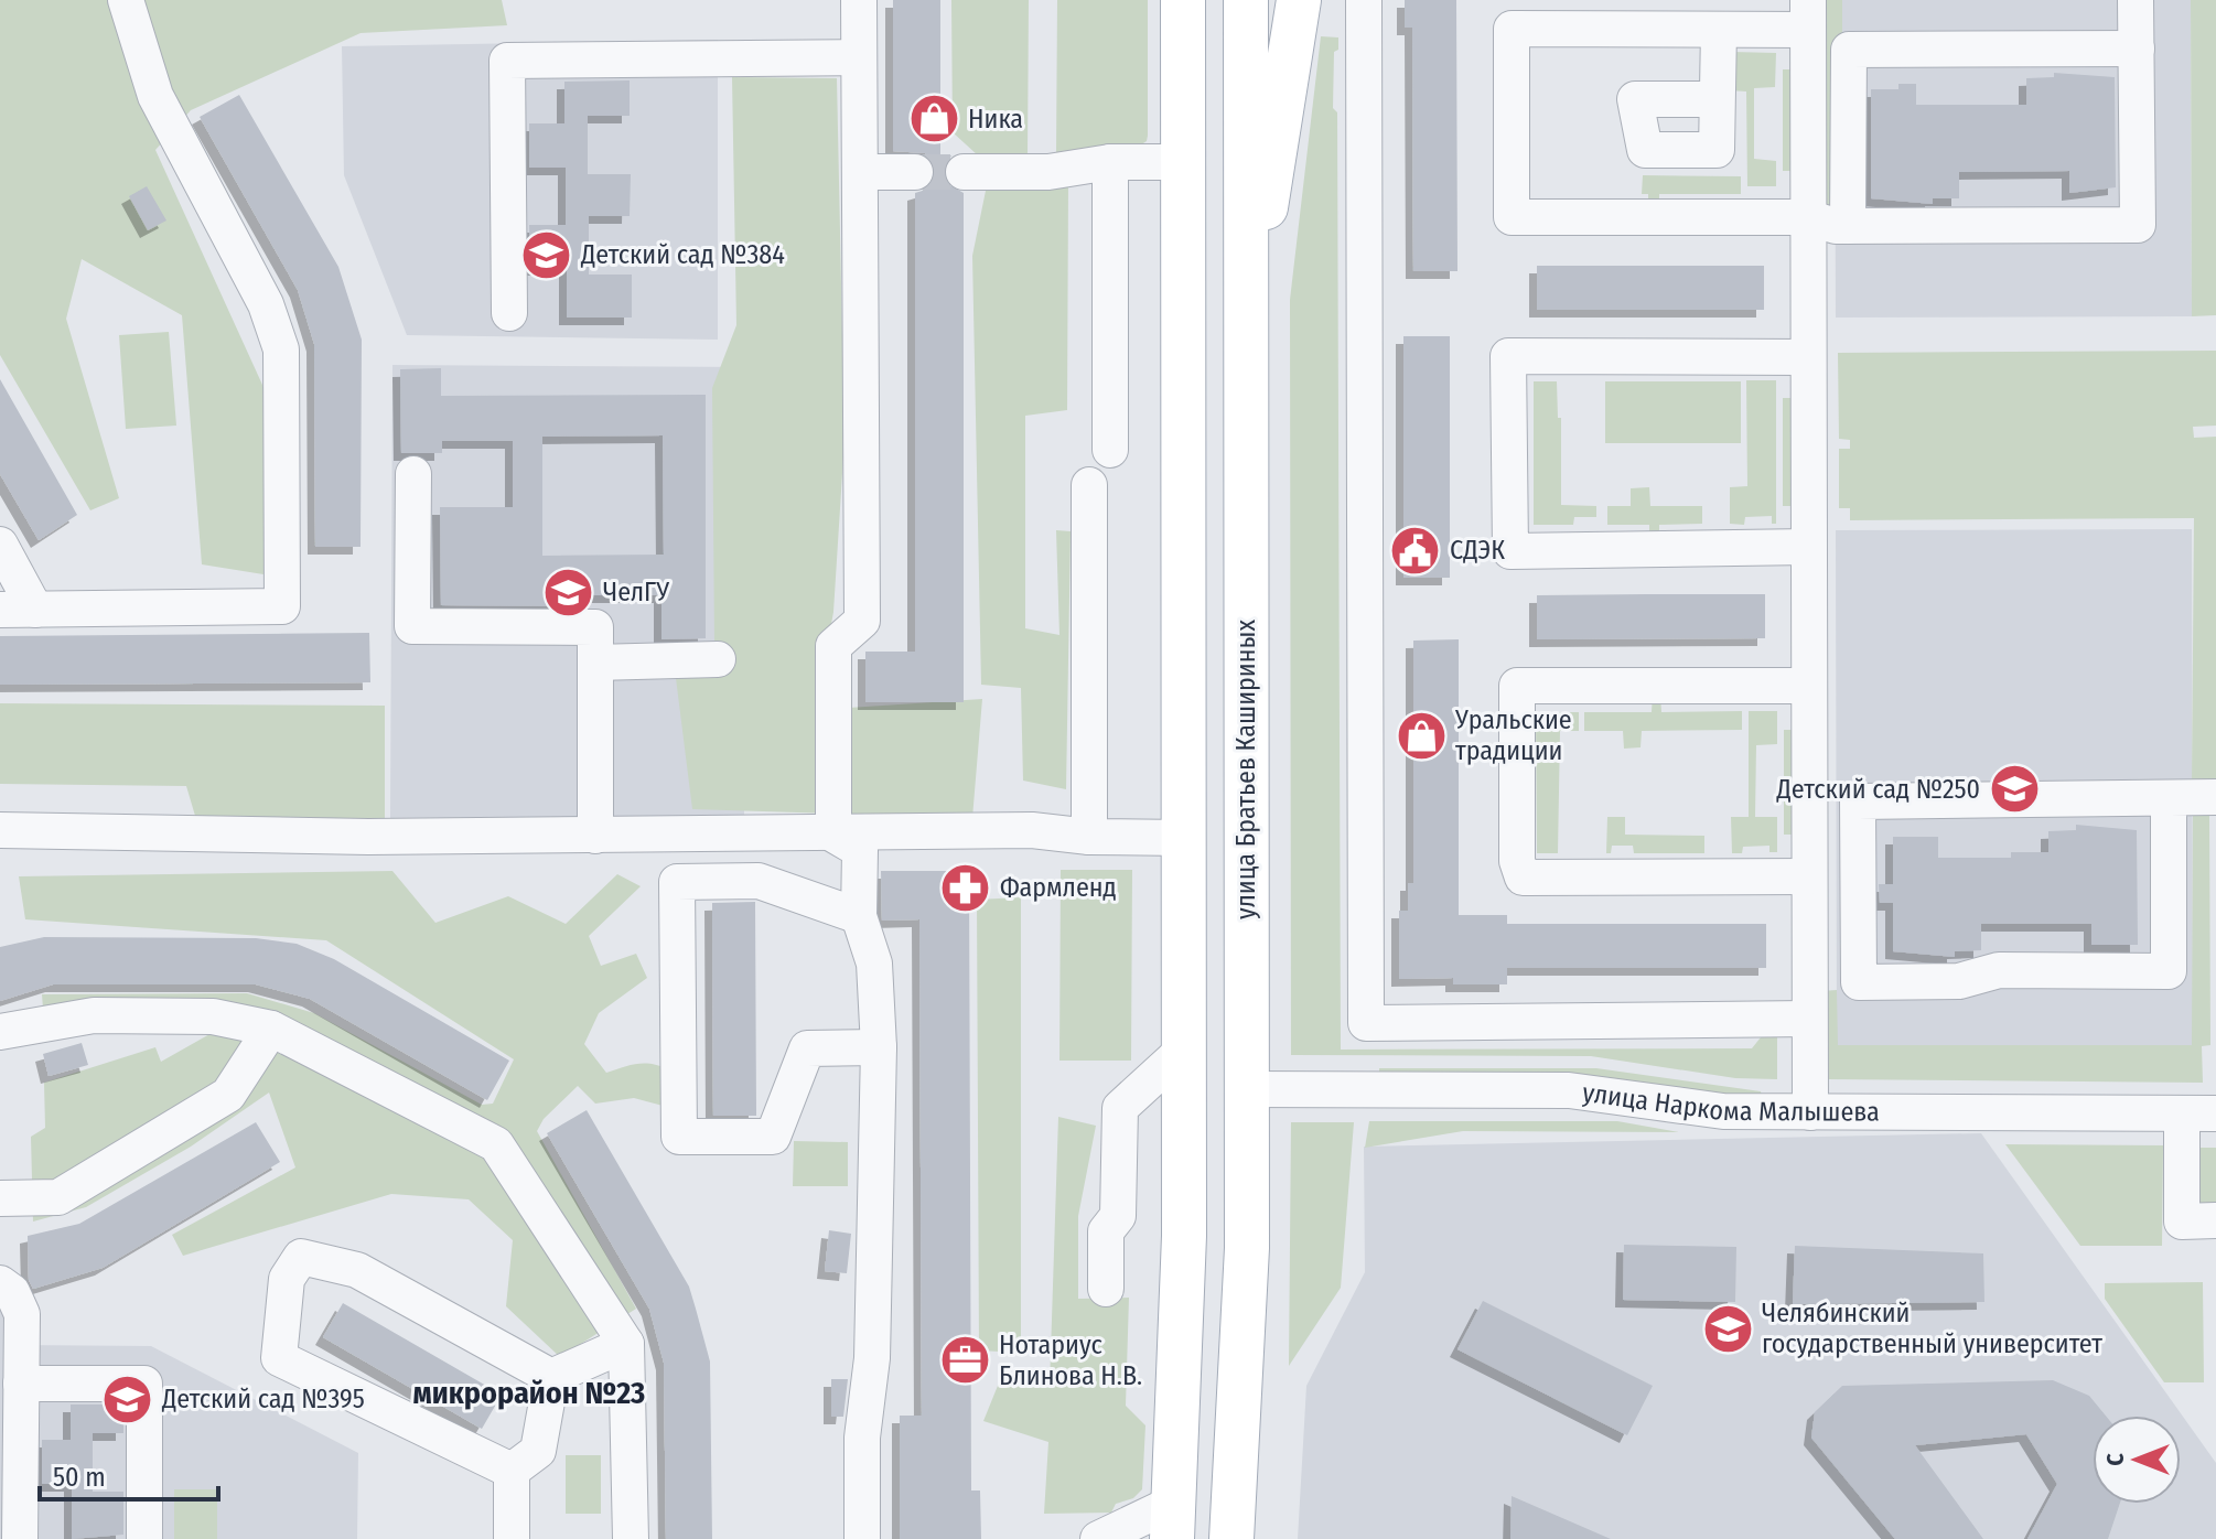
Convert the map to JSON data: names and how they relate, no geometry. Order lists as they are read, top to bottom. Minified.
{"streets":{"main road":["улица Братьев Кашириных"],"street":["улица Наркома Малышева"]},"crossings":[["улица Братьев Кашириных","улица Наркома Малышева"]],"districts":["микрорайон №23"],"places":{"shop":["Ника","Уральские традиции"],"school or university":["Детский сад №384","ЧелГУ","Детский сад №250","Челябинский государственный университет","Детский сад №395"],"public building":["СДЭК"],"pharmacy":["Фармленд"],"office":["Нотариус Блинова Н.В."]},"scale_bar":"50 m","north":"left"}
